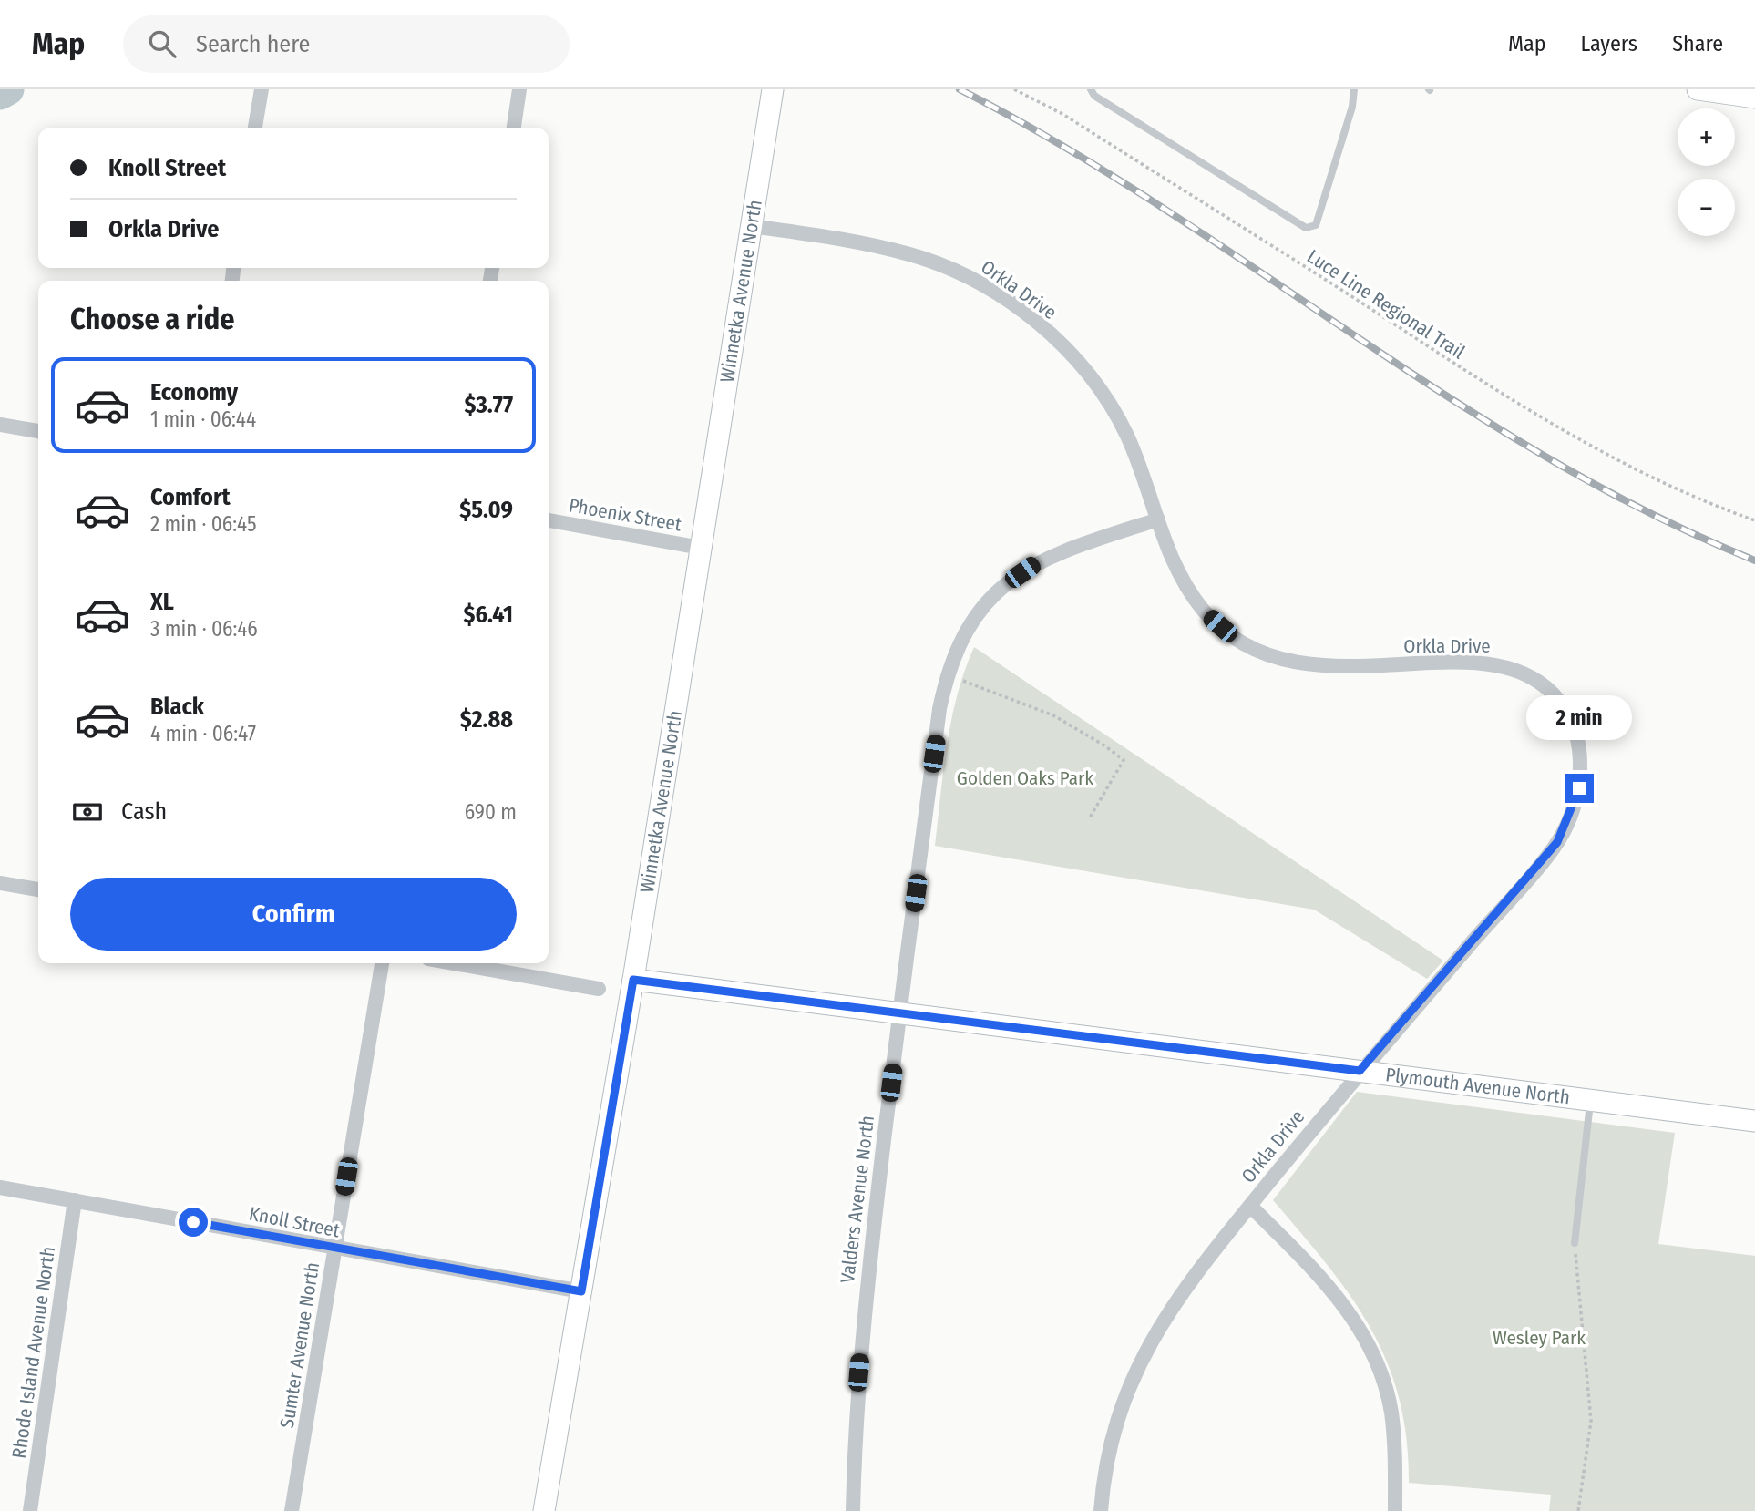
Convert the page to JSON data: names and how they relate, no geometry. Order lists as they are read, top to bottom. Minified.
{"streets":{"main road":["Winnetka Avenue North","Plymouth Avenue North"],"street":["Orkla Drive","Phoenix Street","Valders Avenue North","Knoll Street","Sumter Avenue North","Rhode Island Avenue North"],"path":["Luce Line Regional Trail"]},"crossings":[["Winnetka Avenue North","Orkla Drive"],["Winnetka Avenue North","Phoenix Street"],["Winnetka Avenue North","Plymouth Avenue North"],["Winnetka Avenue North","Knoll Street"],["Orkla Drive","Plymouth Avenue North"],["Orkla Drive","Valders Avenue North"],["Plymouth Avenue North","Valders Avenue North"],["Knoll Street","Sumter Avenue North"],["Knoll Street","Rhode Island Avenue North"]],"parks":["Golden Oaks Park","Wesley Park"],"page":{"header":"Map","search":"Search here","nav":["Map","Layers","Share"],"map_buttons":["+","−"],"banner":["Knoll Street","Orkla Drive"],"heading":"Choose a ride","list":[{"name":"Economy","note":"1 min · 06:44","value":"$3.77"},{"name":"Comfort","note":"2 min · 06:45","value":"$5.09"},{"name":"XL","note":"3 min · 06:46","value":"$6.41"},{"name":"Black","note":"4 min · 06:47","value":"$2.88"}],"bubble":"2 min","pay":["Cash","690 m"],"buttons":"Confirm"}}
